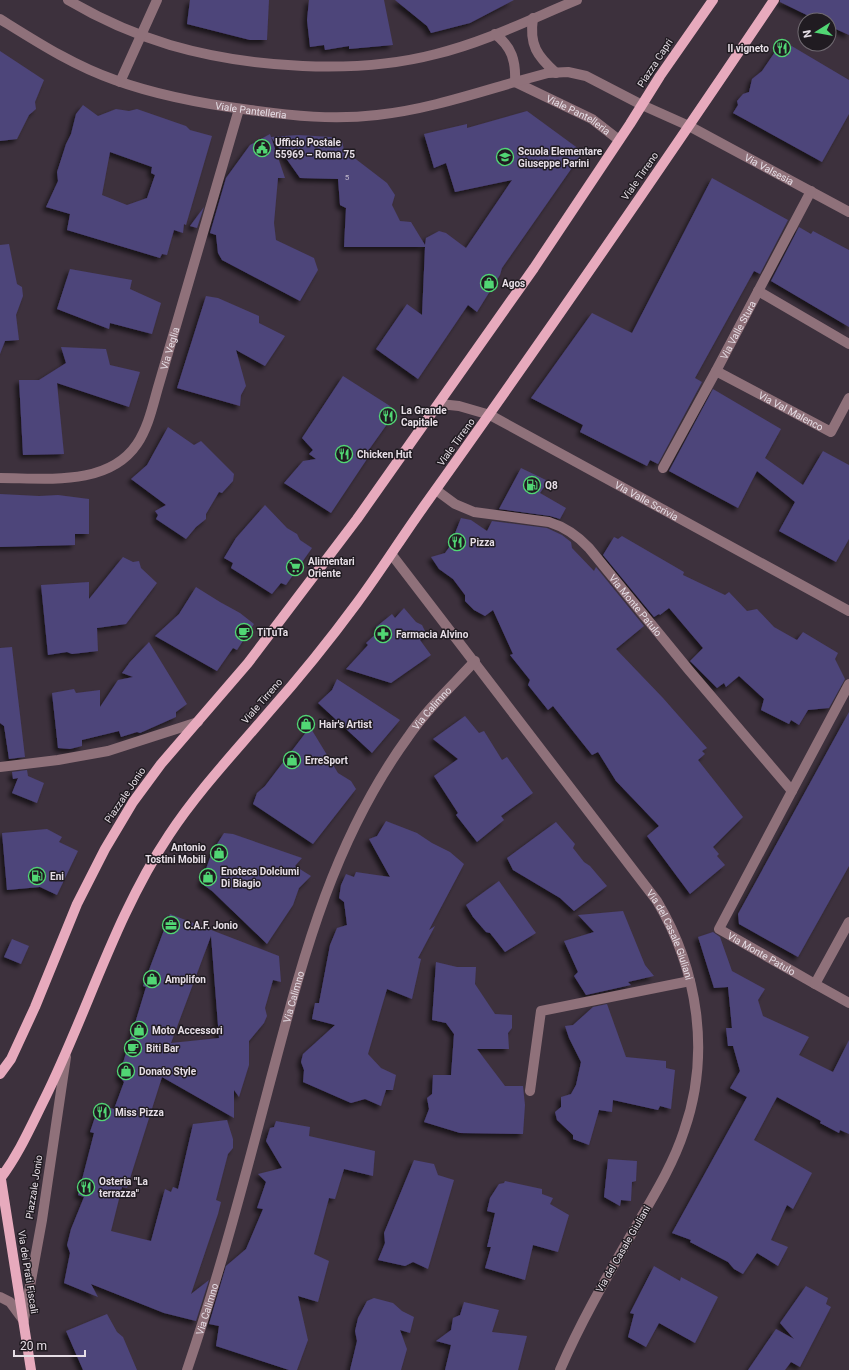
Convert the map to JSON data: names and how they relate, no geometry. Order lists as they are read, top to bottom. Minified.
{"streets":{"main road":["Piazza Capri","Viale Tirreno","Piazzale Jonio","Via dei Prati Fiscali"],"street":["Viale Pantelleria","Via Valsesia","Via Valle Stura","Via Veglia","Via Val Malenco","Via Valle Scrivia","Via Monte Patulo","Via Calimno","Via del Casale Giuliani"]},"crossings":[["Piazza Capri","Viale Pantelleria"],["Piazza Capri","Via Valsesia"],["Viale Pantelleria","Via Valsesia"],["Viale Pantelleria","Via Veglia"],["Via Valsesia","Viale Tirreno"],["Via Valsesia","Via Valle Stura"],["Viale Tirreno","Via Valle Scrivia"],["Viale Tirreno","Via Monte Patulo"],["Viale Tirreno","Piazzale Jonio"],["Viale Tirreno","Via del Casale Giuliani"],["Via Valle Stura","Via Val Malenco"],["Via Calimno","Via del Casale Giuliani"],["Piazzale Jonio","Via dei Prati Fiscali"]],"places":{"restaurant":["Il vigneto","La Grande Capitale","Chicken Hut","Pizza","Miss Pizza","Osteria \"La terrazza\""],"public building":["Ufficio Postale 55969 – Roma 75"],"school or university":["Scuola Elementare Giuseppe Parini"],"shop":["Agos","Hair's Artist","ErreSport","Antonio Tostini Mobili","Enoteca Dolciumi Di Biagio","Amplifon","Moto Accessori","Donato Style"],"fuel station":["Q8","Eni"],"supermarket":["Alimentari Oriente"],"cafe":["TiTuTa","Biti Bar"],"pharmacy":["Farmacia Alvino"],"office":["C.A.F. Jonio"]},"house_numbers":["5"],"scale_bar":"20 m","north":"left"}
